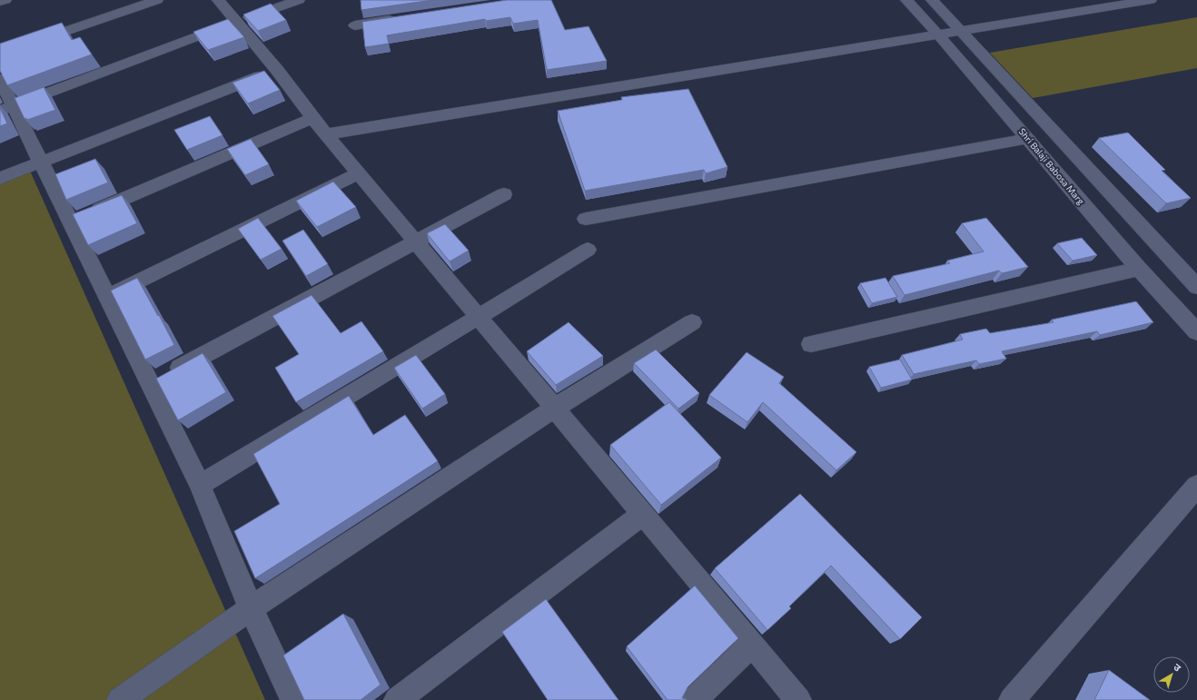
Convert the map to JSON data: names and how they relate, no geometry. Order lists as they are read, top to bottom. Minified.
{"streets":{"street":["Shri Balaji Babosa Marg"]},"north":"top right"}
